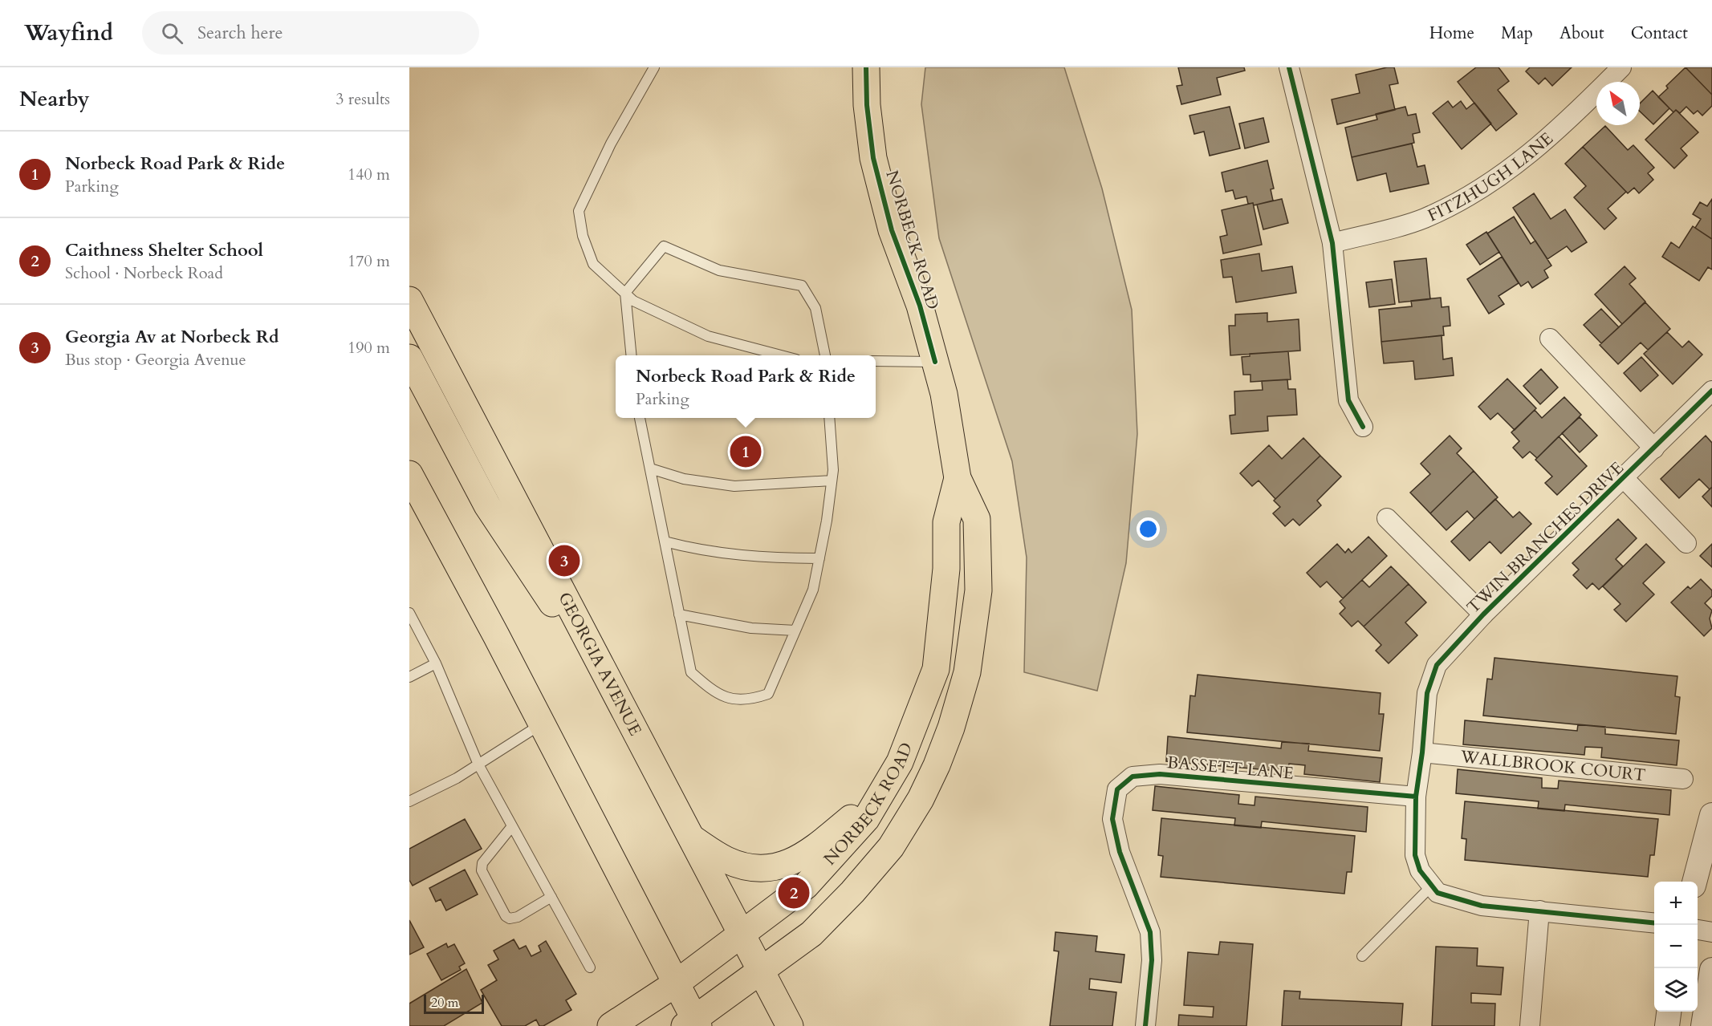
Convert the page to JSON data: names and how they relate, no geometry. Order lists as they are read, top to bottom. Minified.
{"streets":{"main road":["NORBECK ROAD","GEORGIA AVENUE"],"street":["FITZHUGH LANE","TWIN BRANCHES DRIVE","WALLBROOK COURT","BASSETT LANE"]},"crossings":[["NORBECK ROAD","GEORGIA AVENUE"],["TWIN BRANCHES DRIVE","WALLBROOK COURT"],["TWIN BRANCHES DRIVE","BASSETT LANE"]],"scale_bar":"20 m","north":"top left","page":{"header":"Wayfind","search":"Search here","nav":["Home","Map","About","Contact"],"heading":["Nearby","3 results"],"list":[{"mark":"1","name":"Norbeck Road Park & Ride","note":"Parking","value":"140 m"},{"mark":"2","name":"Caithness Shelter School","note":"School · Norbeck Road","value":"170 m"},{"mark":"3","name":"Georgia Av at Norbeck Rd","note":"Bus stop · Georgia Avenue","value":"190 m"}],"popup":["Norbeck Road Park & Ride","Parking"],"pins":["1","3","2"],"map_buttons":["+","−"],"scale":"20 m"}}
